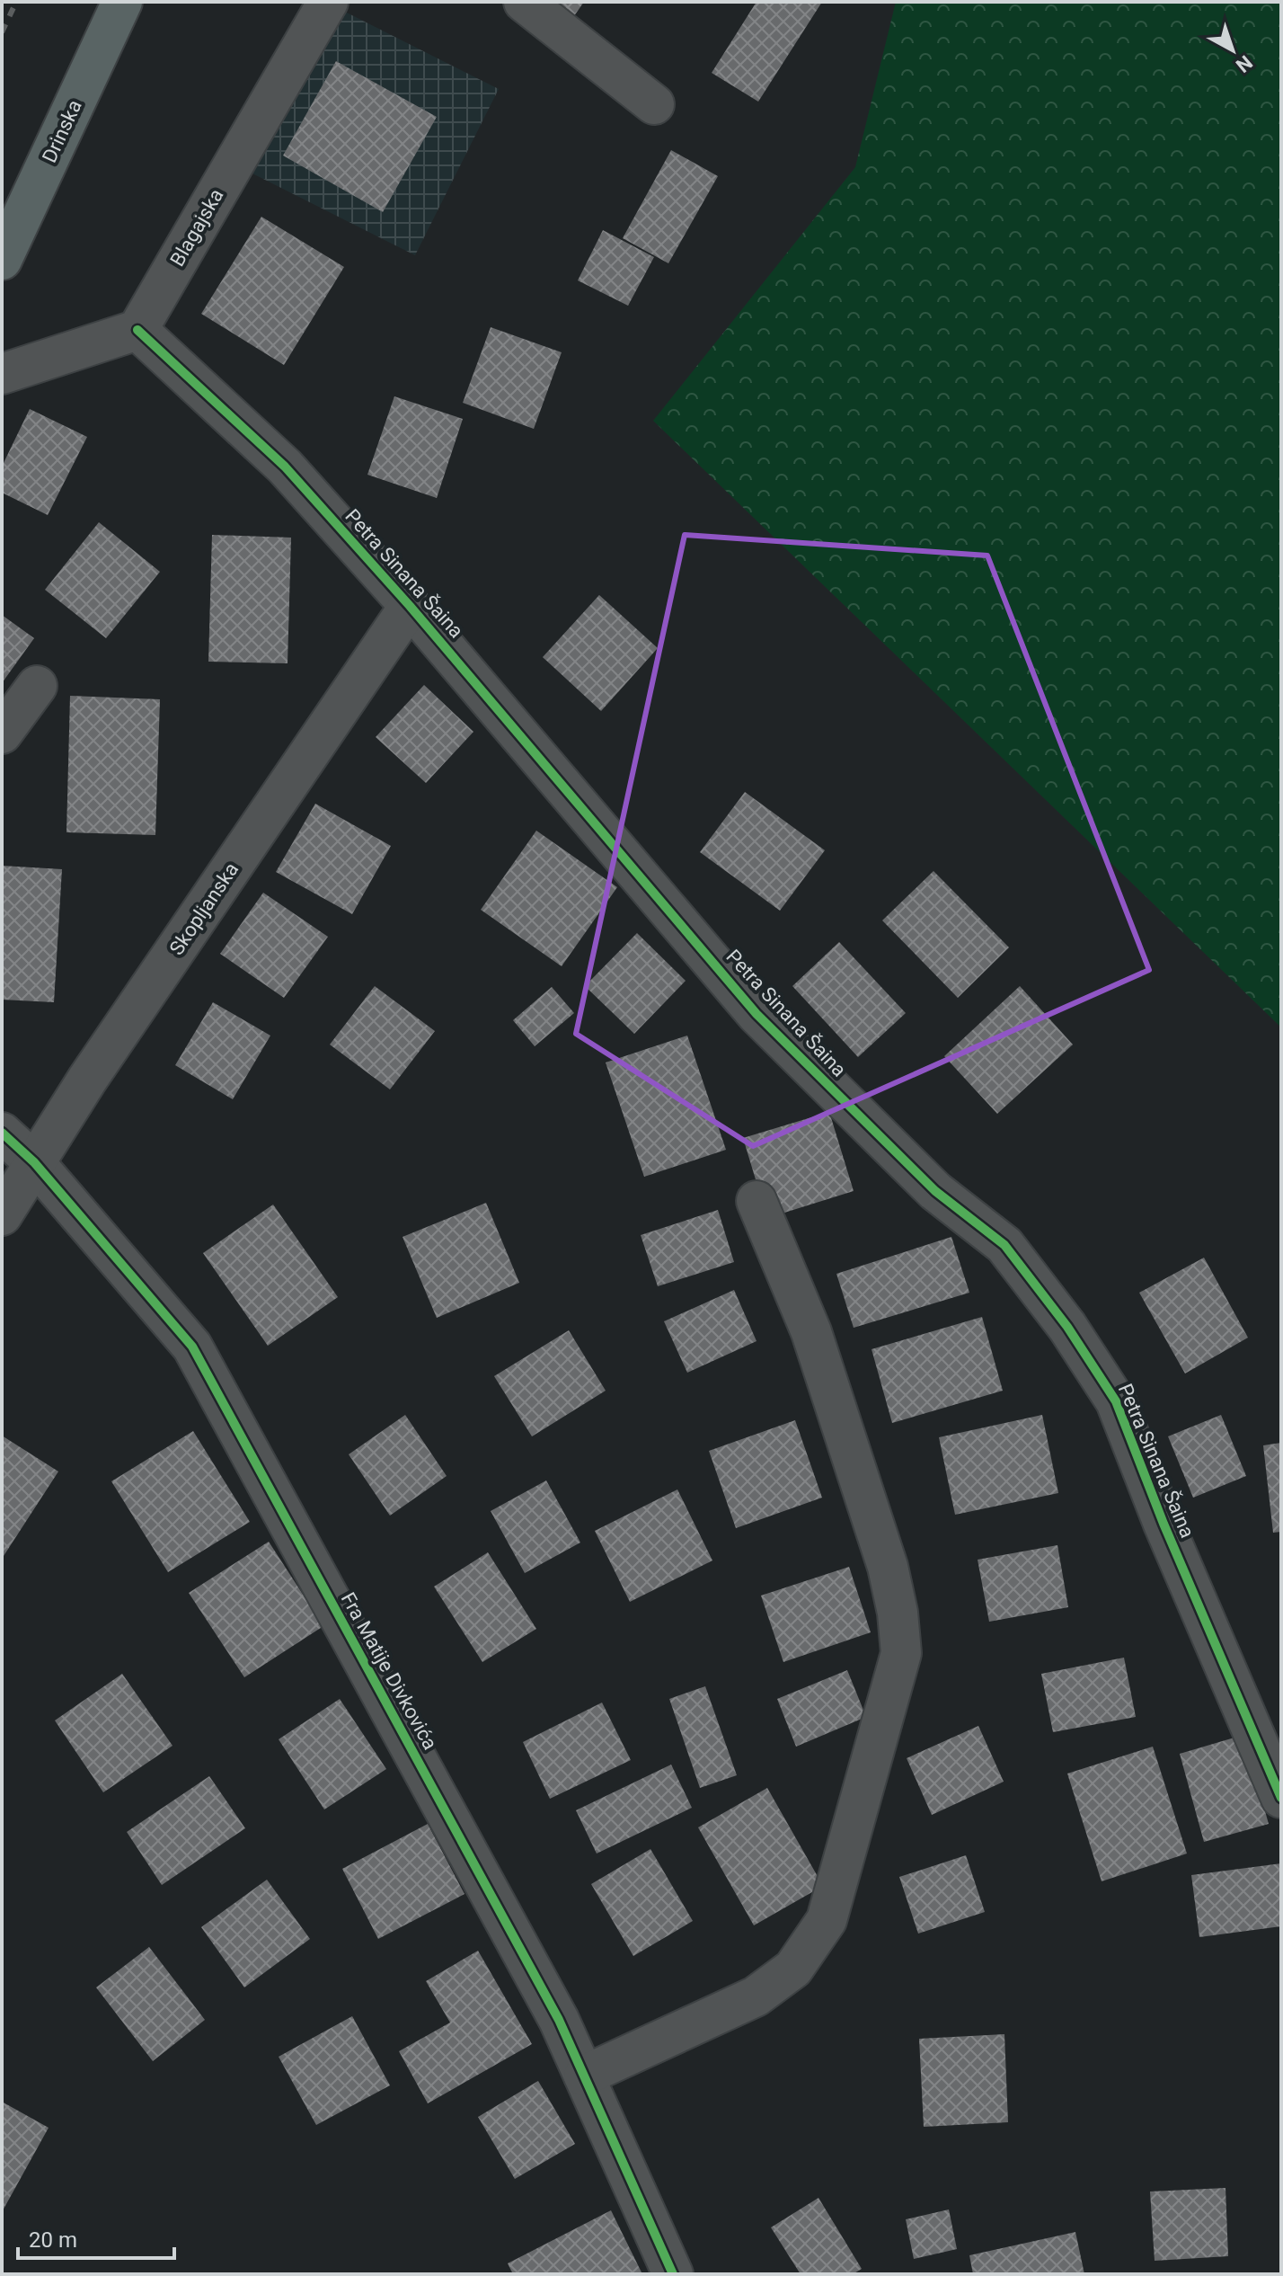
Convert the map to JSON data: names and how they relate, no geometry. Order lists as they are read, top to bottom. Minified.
{"streets":{"main road":["Drinska"],"street":["Blagajska","Petra Sinana Šaina","Skopljanska","Fra Matije Divkovića"]},"crossings":[["Blagajska","Petra Sinana Šaina"],["Petra Sinana Šaina","Skopljanska"],["Skopljanska","Fra Matije Divkovića"]],"scale_bar":"20 m","north":"bottom right"}
